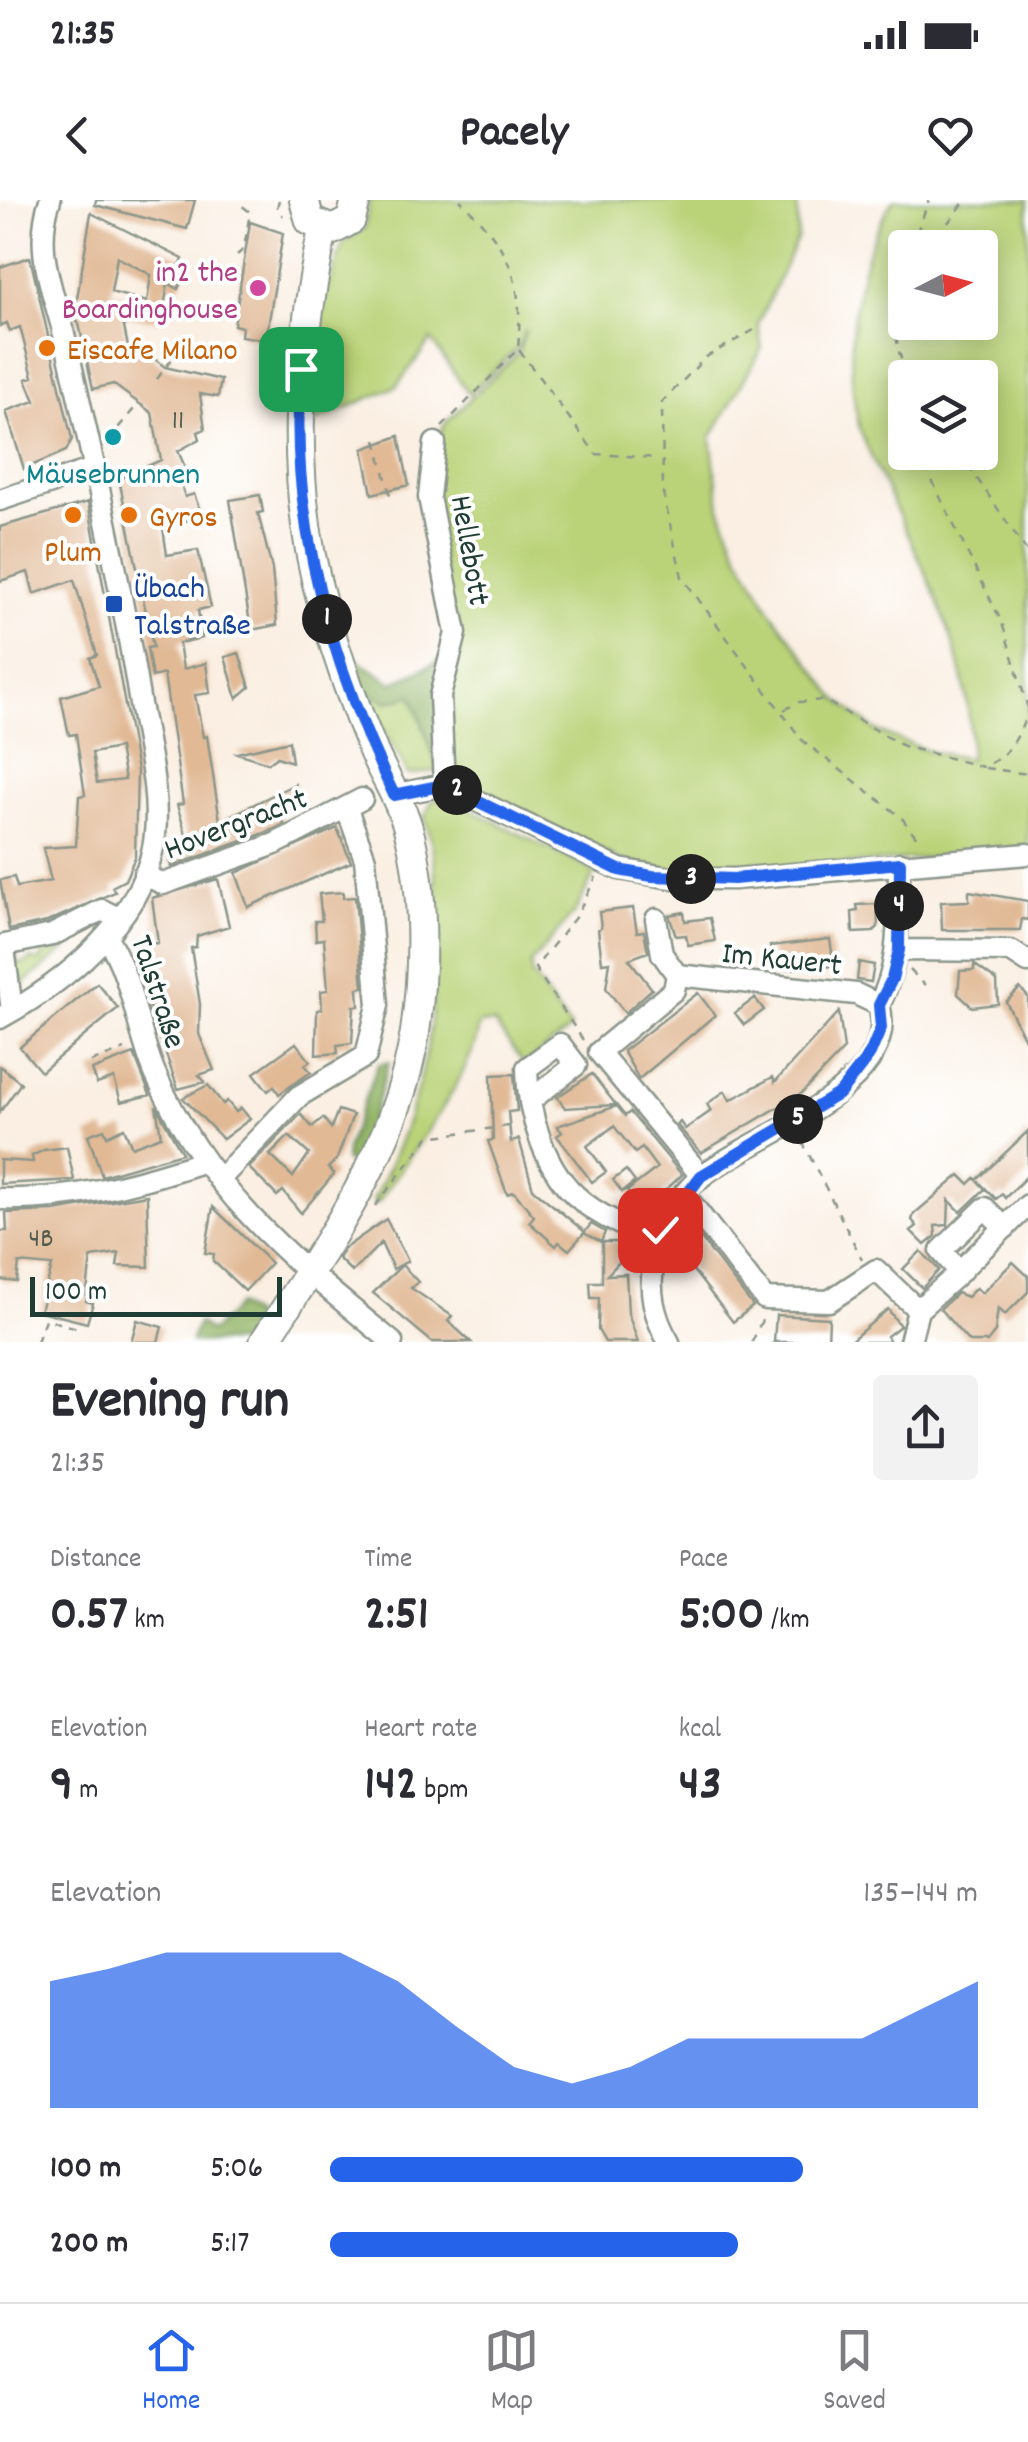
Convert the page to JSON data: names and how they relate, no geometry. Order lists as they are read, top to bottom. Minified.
{"streets":{"street":["Hellebott","Hovergracht","Im Kauert","Talstraße"]},"crossings":[["Hovergracht","Talstraße"]],"places":{"other":["in2 the Boardinghouse","Eiscafe Milano","Mäusebrunnen","Plum","Gyros"],"transit":["Übach Talstraße"]},"house_numbers":["11","4B"],"scale_bar":"100 m","north":"right","page":{"status":"21:35","header":"Pacely","pins":["1","2","3","4","5"],"scale":"100 m","heading":["Evening run","21:35"],"stats":[["Distance","0.57 km"],["Time","2:51"],["Pace","5:00 /km"],["Elevation","9 m"],["Heart rate","142 bpm"],["kcal","43"]],"chart":["Elevation","135–144 m"],"list":[{"name":"100 m","note":"5:06"},{"name":"200 m","note":"5:17"}],"tabs":["Home","Map","Saved"]}}
